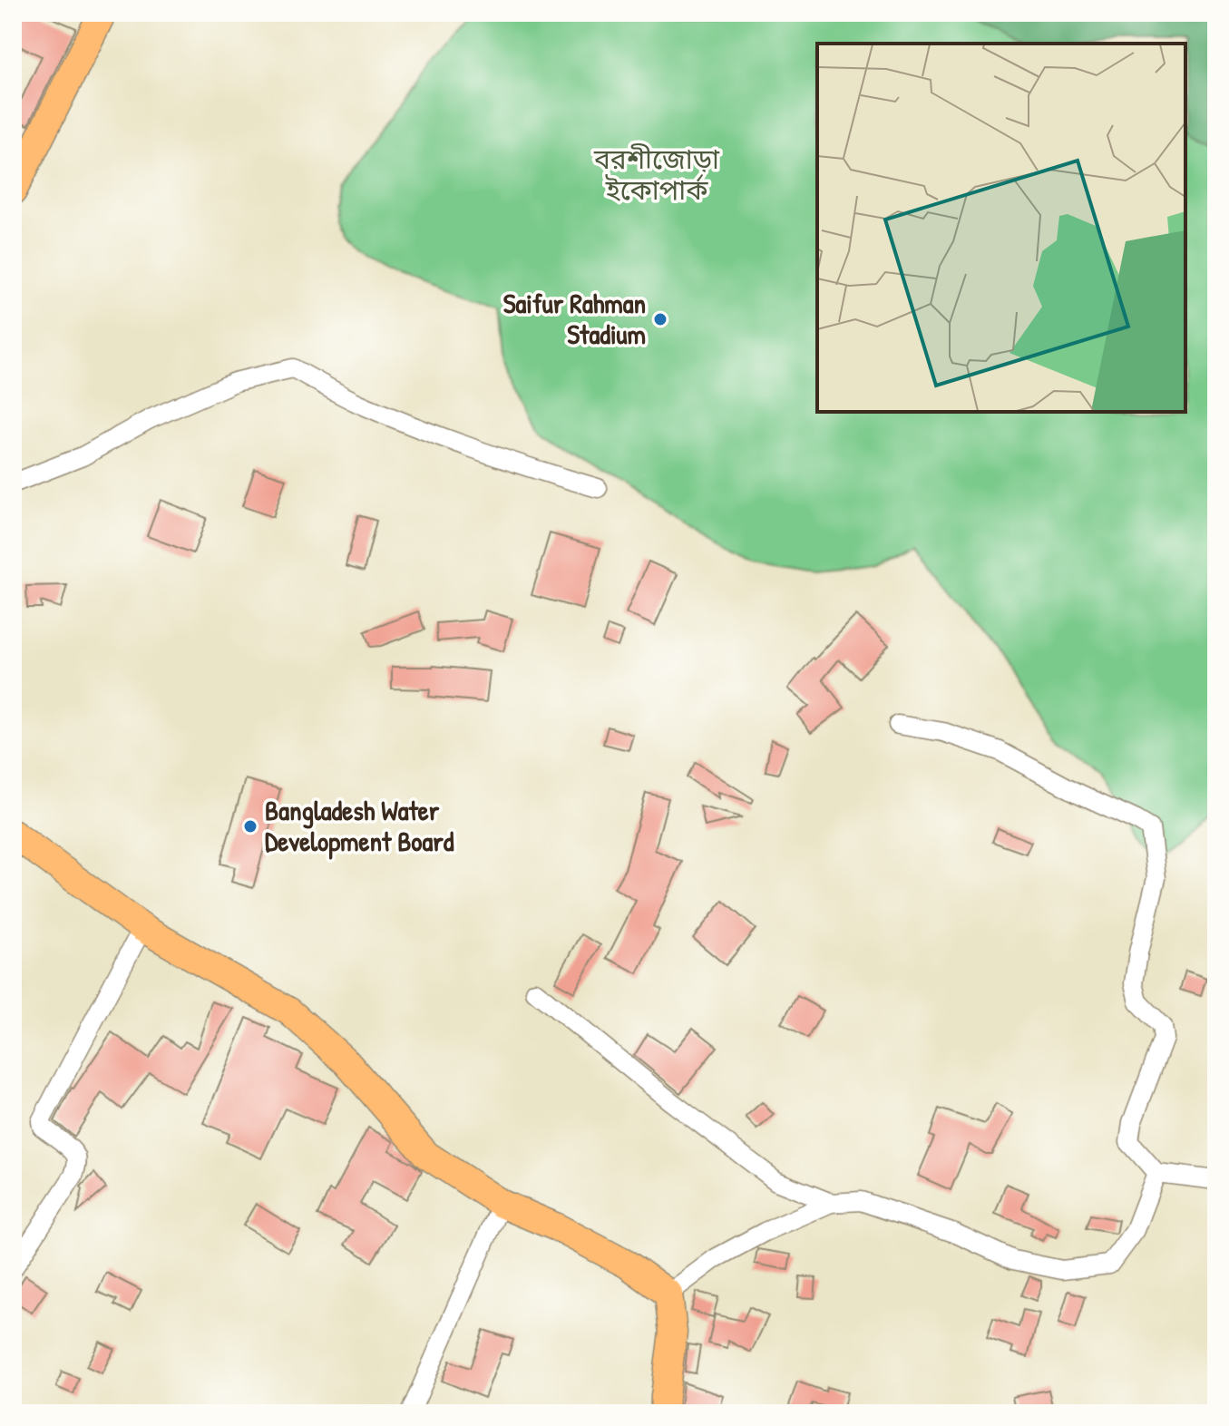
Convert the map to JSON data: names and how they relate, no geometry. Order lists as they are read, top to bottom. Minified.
{"parks":["বরশীজোড়া ইকোপার্ক"],"places":["Saifur Rahman Stadium","Bangladesh Water Development Board"]}
